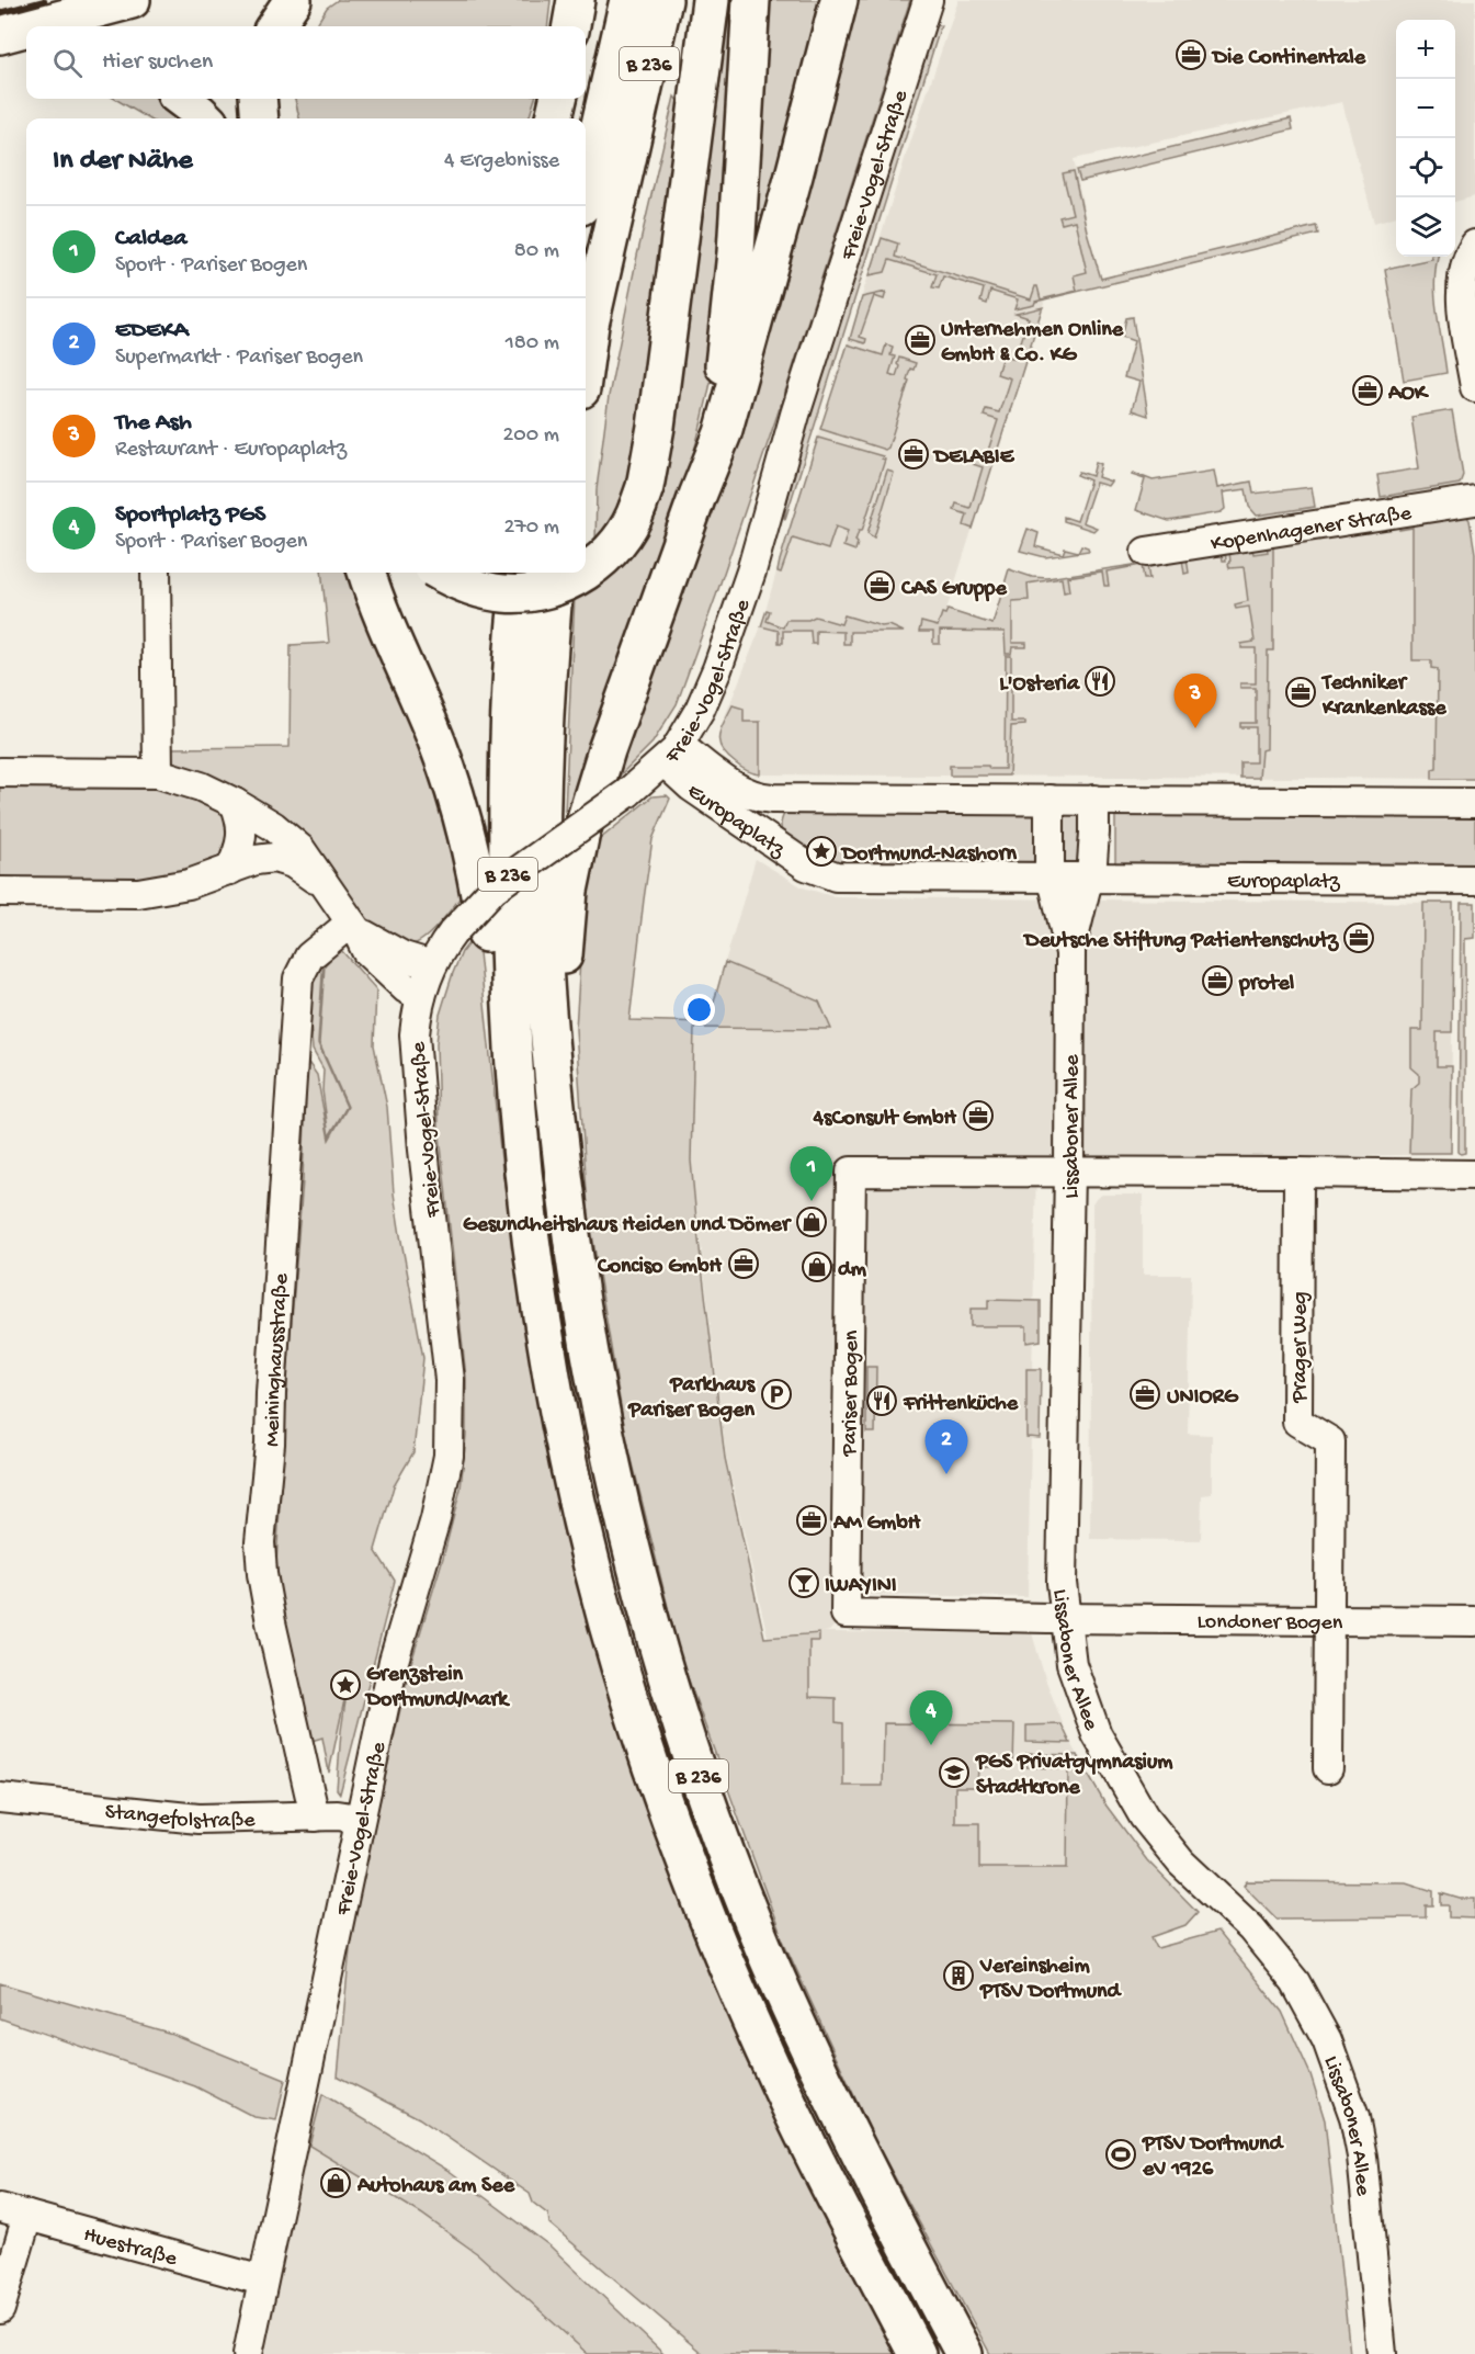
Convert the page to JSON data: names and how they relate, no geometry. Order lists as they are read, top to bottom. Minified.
{"streets":{"highway":["B 236"],"street":["Freie-Vogel-Straße","Kopenhagener Straße","Europaplatz","Lissaboner Allee","Prager Weg","Meininghausstraße","Pariser Bogen","Londoner Bogen","Stangefolstraße","Huestraße"]},"crossings":[["Freie-Vogel-Straße","Europaplatz"],["Freie-Vogel-Straße","Stangefolstraße"],["Freie-Vogel-Straße","Huestraße"],["Europaplatz","Lissaboner Allee"],["Lissaboner Allee","Pariser Bogen"],["Lissaboner Allee","Londoner Bogen"],["Prager Weg","Londoner Bogen"],["Meininghausstraße","Stangefolstraße"],["Pariser Bogen","Londoner Bogen"]],"places":{"office":["Die Continentale","Unternehmen Online GmbH & Co. KG","AOK","DELABIE","CAS Gruppe","Techniker Krankenkasse","Deutsche Stiftung Patientenschutz","protel","4sConsult GmbH","Conciso GmbH","UNIORG","AM GmbH"],"restaurant":["L'Osteria","Frittenküche"],"place":["Dortmund-Nashorn","Grenzstein Dortmund/Mark"],"shop":["Gesundheitshaus Heiden und Dömer","dm","Autohaus am See"],"parking":["Parkhaus Pariser Bogen"],"bar":["IWAYINI"],"school or university":["PGS Privatgymnasium Stadtkrone"],"building":["Vereinsheim PTSV Dortmund"],"sports":["PTSV Dortmund eV 1926"]},"page":{"map_buttons":["+","−"],"search":"Hier suchen","heading":["In der Nähe","4 Ergebnisse"],"list":[{"mark":"1","name":"Caldea","note":"Sport · Pariser Bogen","value":"80 m"},{"mark":"2","name":"EDEKA","note":"Supermarkt · Pariser Bogen","value":"180 m"},{"mark":"3","name":"The Ash","note":"Restaurant · Europaplatz","value":"200 m"},{"mark":"4","name":"Sportplatz PGS","note":"Sport · Pariser Bogen","value":"270 m"}],"pins":["3","1","2","4"]}}
